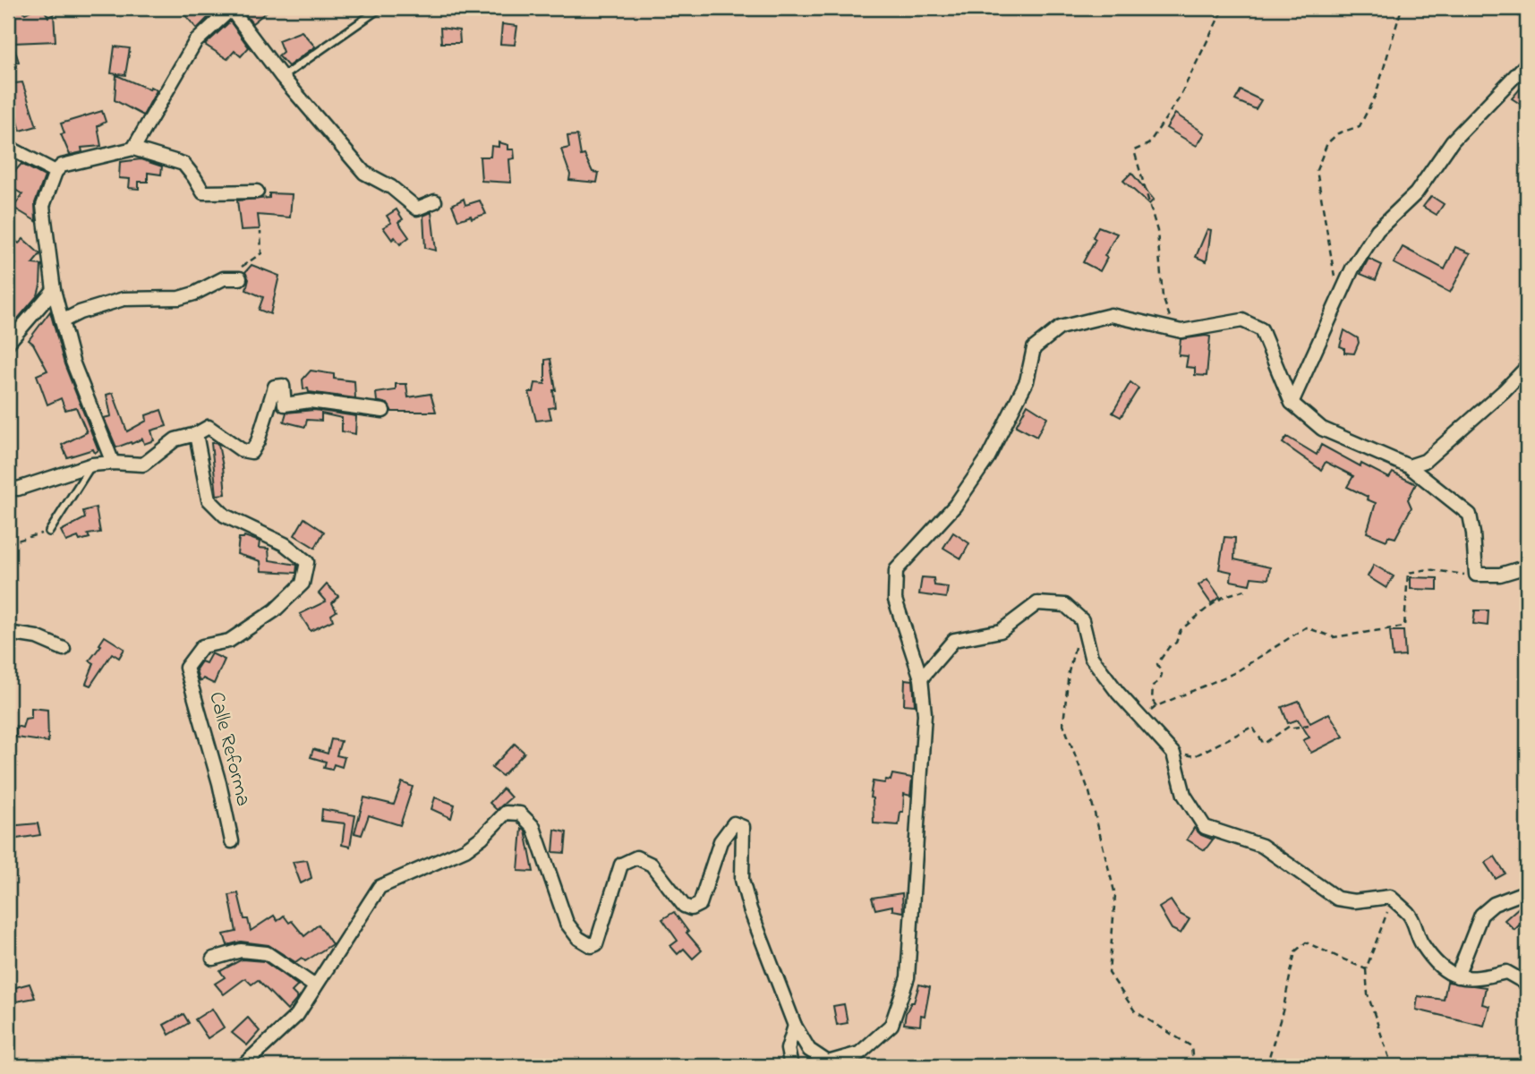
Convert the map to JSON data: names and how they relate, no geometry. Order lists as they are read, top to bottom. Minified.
{"streets":{"street":["Calle Reforma"]}}
